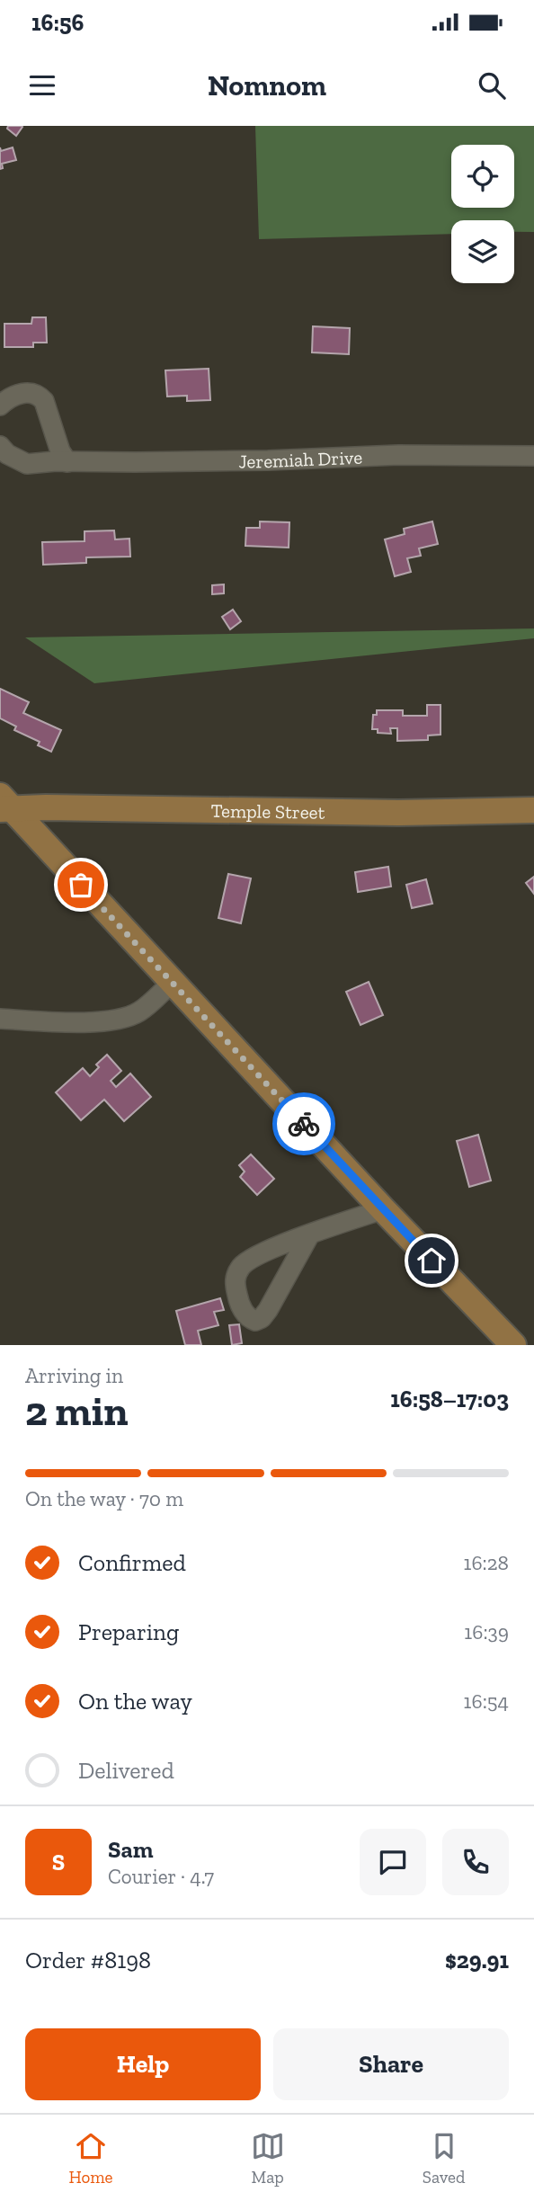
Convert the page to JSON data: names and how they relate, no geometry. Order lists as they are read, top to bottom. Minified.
{"streets":{"main road":["Temple Street"],"street":["Jeremiah Drive"]},"page":{"status":"16:56","header":"Nomnom","heading":["2 min","Arriving in","16:58–17:03"],"panel":["Sam","Courier · 4.7","Order #8198","$29.91"],"bar":"On the way · 70 m","list":[["Confirmed","16:28"],["Preparing","16:39"],["On the way","16:54"],"Delivered"],"round":"S","buttons":["Help","Share"],"tabs":["Home","Map","Saved"]}}
